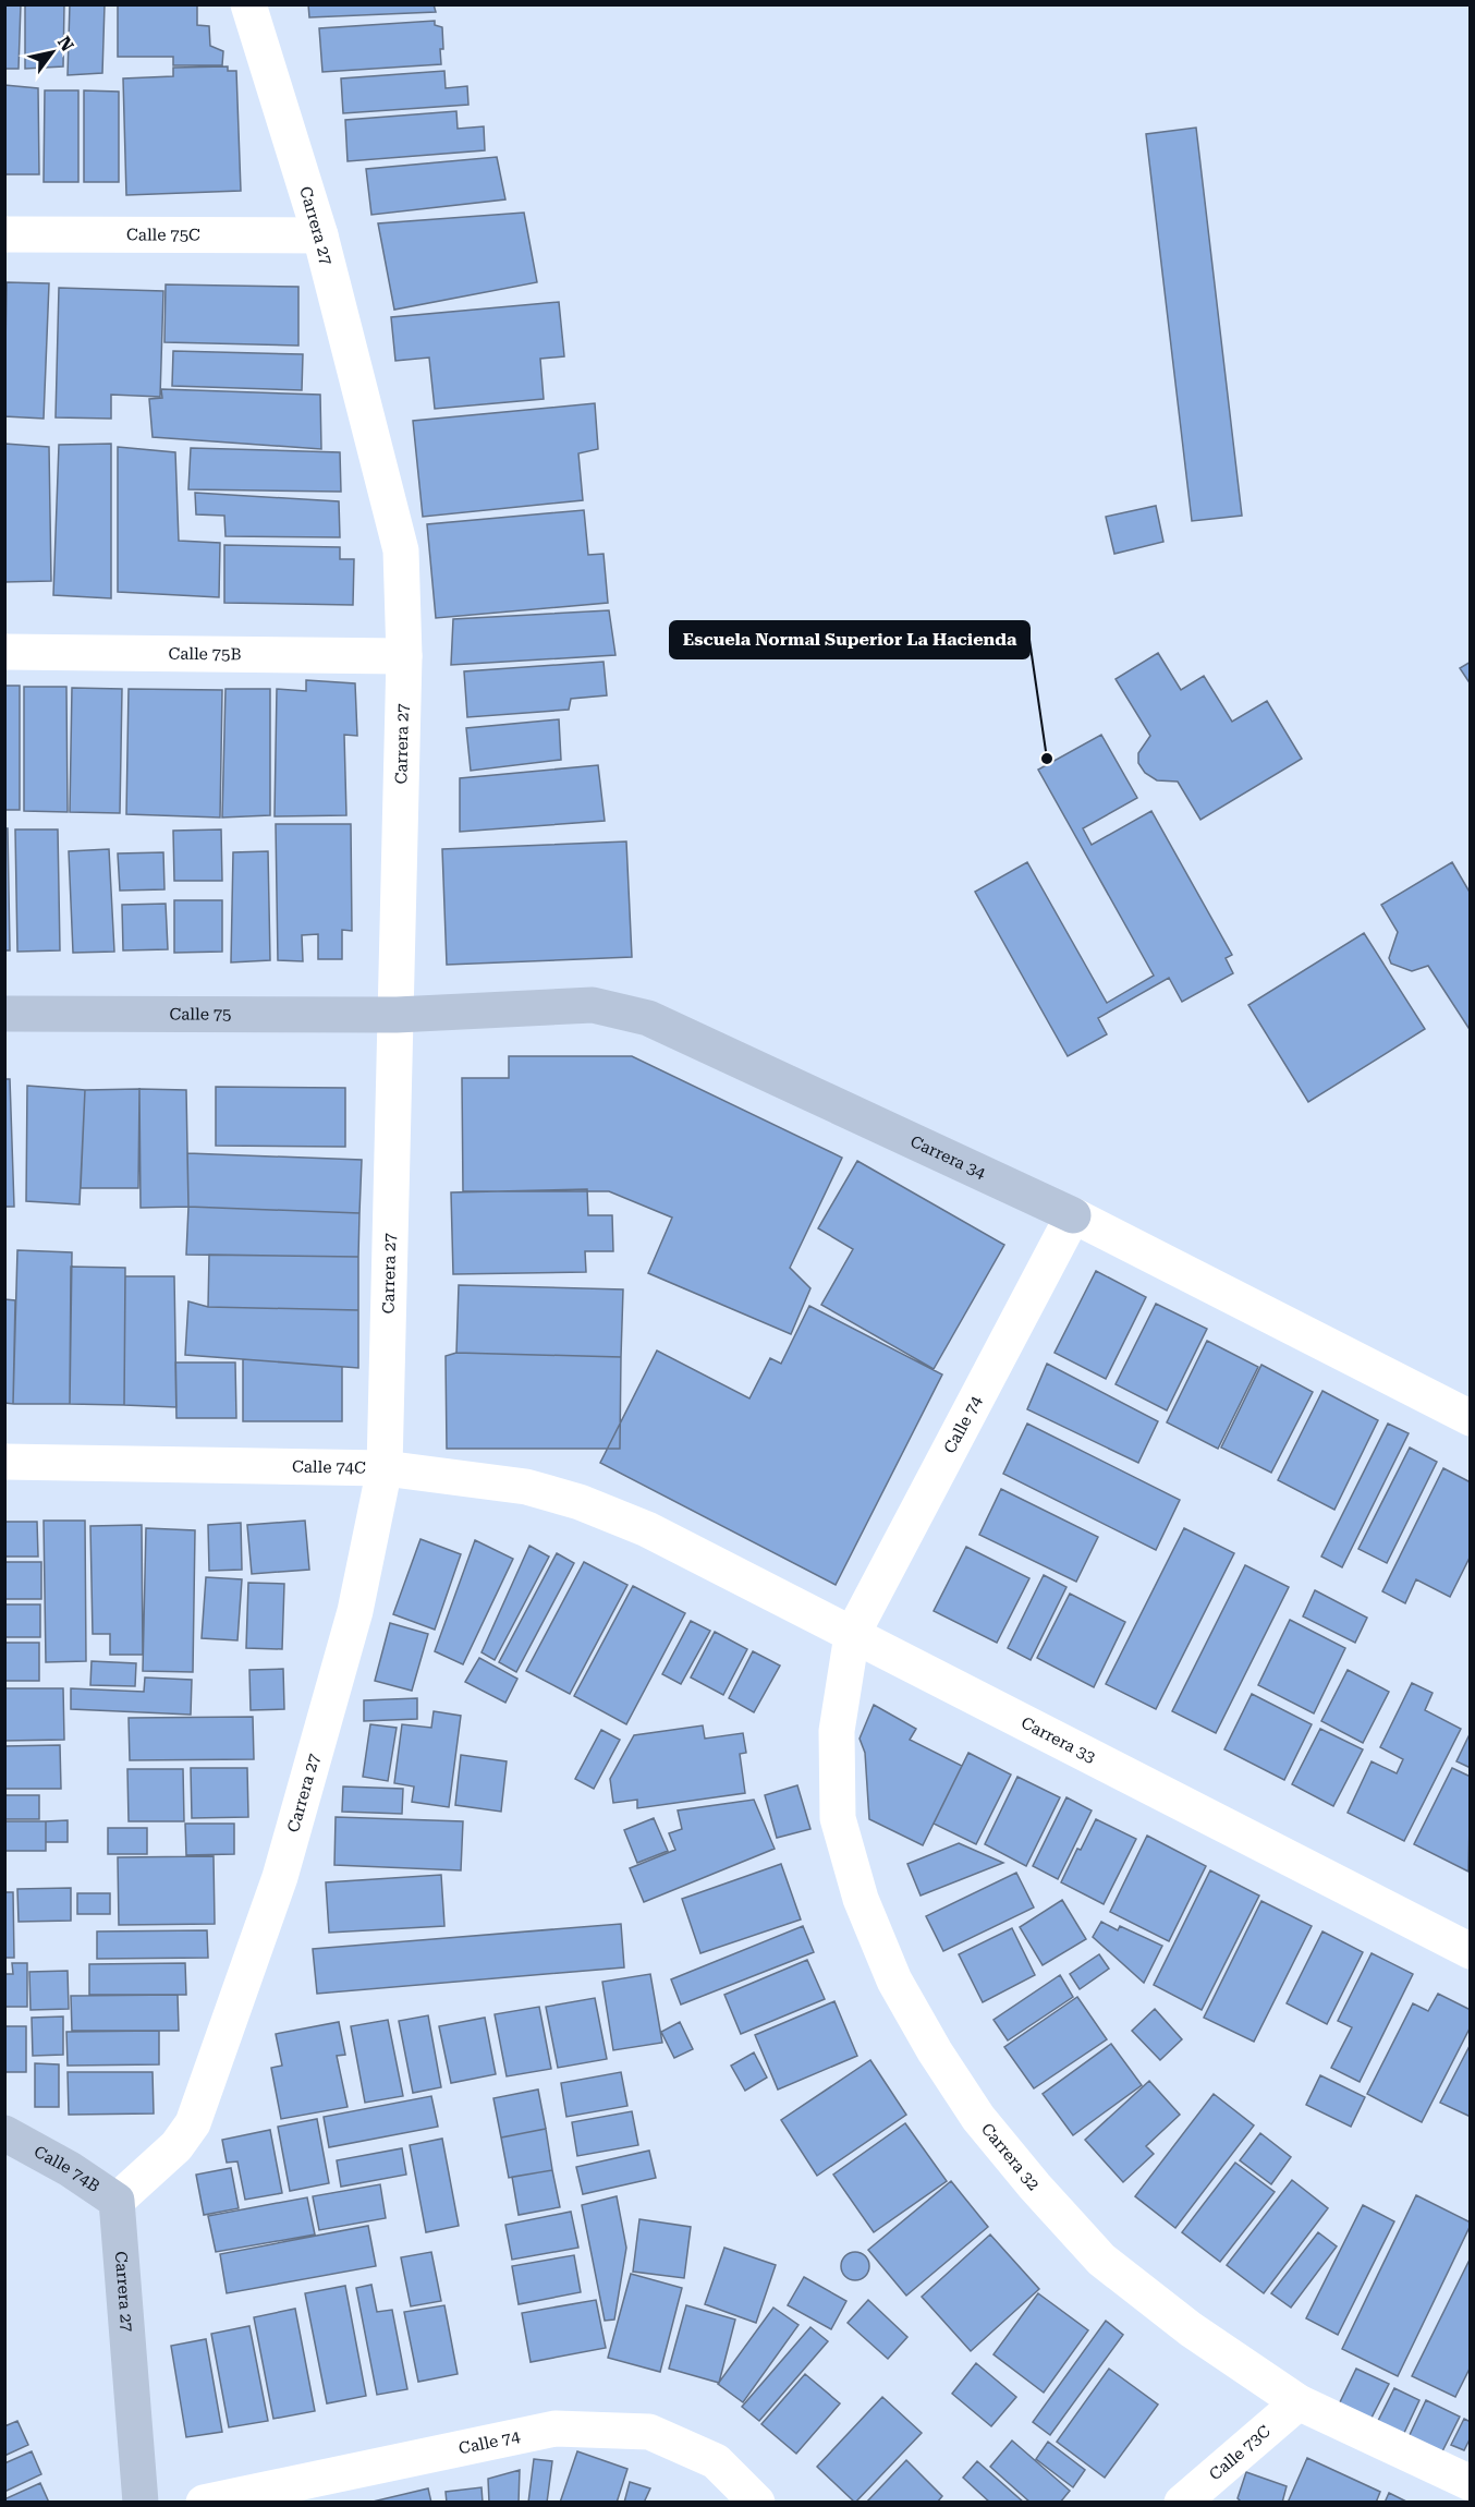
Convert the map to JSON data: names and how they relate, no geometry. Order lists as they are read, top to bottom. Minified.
{"streets":{"street":["Carrera 27","Calle 75C","Calle 75B","Calle 75","Carrera 34","Calle 74","Calle 74C","Carrera 33","Carrera 32","Calle 74B","Calle 73C"]},"crossings":[["Carrera 27","Calle 75C"],["Carrera 27","Calle 75B"],["Carrera 27","Calle 75"],["Carrera 27","Carrera 34"],["Carrera 27","Calle 74C"],["Carrera 27","Calle 74B"],["Calle 75","Carrera 34"],["Carrera 34","Calle 74"],["Calle 74","Carrera 33"],["Calle 74","Carrera 32"],["Calle 74C","Carrera 33"],["Carrera 33","Carrera 32"],["Carrera 32","Calle 73C"]],"places":["Escuela Normal Superior La Hacienda"],"north":"top right"}
